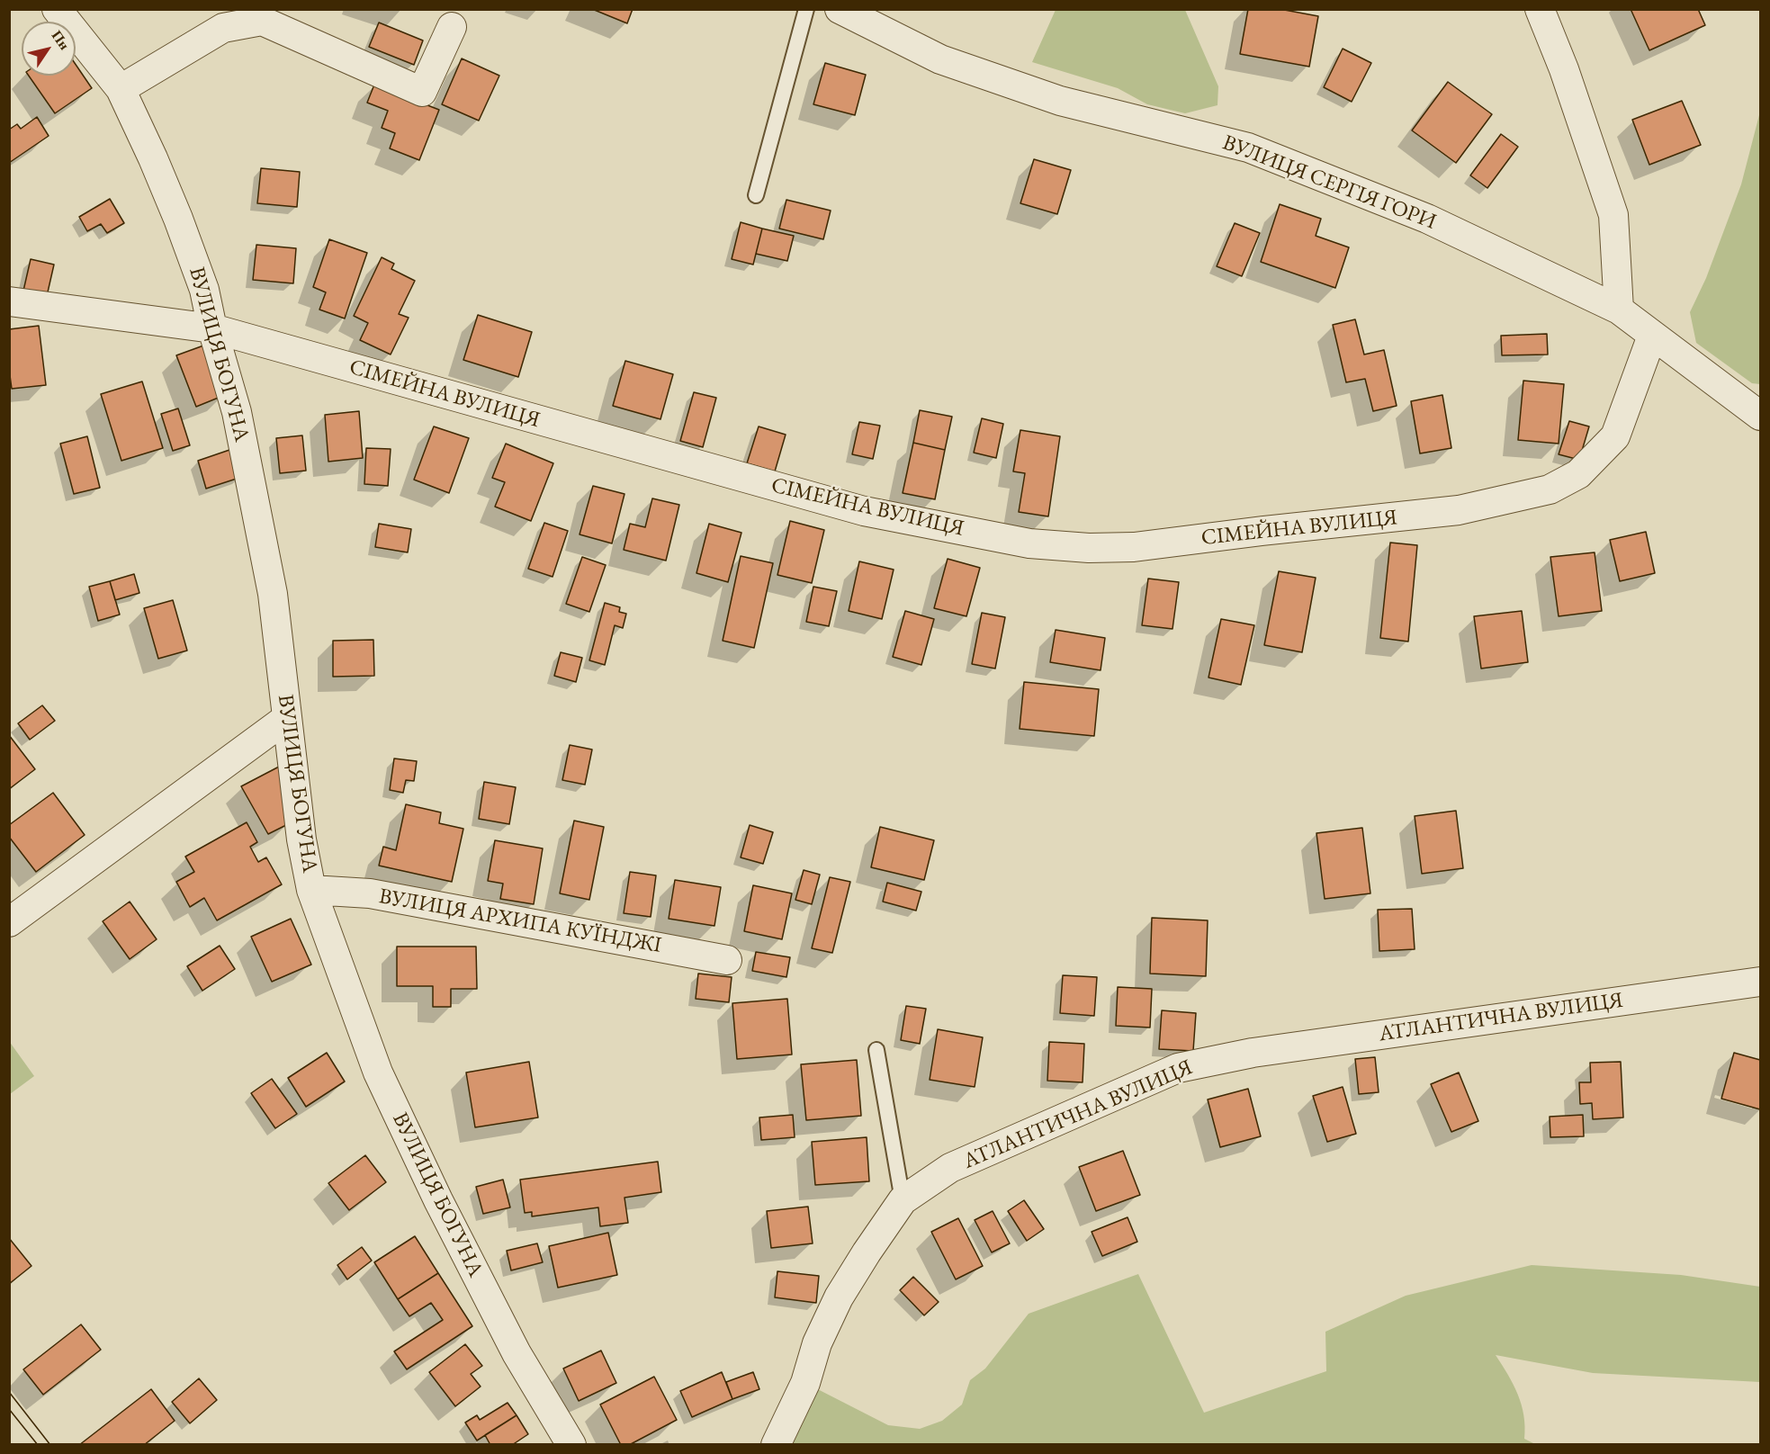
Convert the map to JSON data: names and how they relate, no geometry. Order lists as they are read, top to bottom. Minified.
{"streets":{"street":["ВУЛИЦЯ СЕРГІЯ ГОРИ","ВУЛИЦЯ БОГУНА","СІМЕЙНА ВУЛИЦЯ","ВУЛИЦЯ АРХИПА КУЇНДЖІ","АТЛАНТИЧНА ВУЛИЦЯ"]},"crossings":[["ВУЛИЦЯ СЕРГІЯ ГОРИ","СІМЕЙНА ВУЛИЦЯ"],["ВУЛИЦЯ БОГУНА","СІМЕЙНА ВУЛИЦЯ"],["ВУЛИЦЯ БОГУНА","ВУЛИЦЯ АРХИПА КУЇНДЖІ"]],"north":"top right"}
